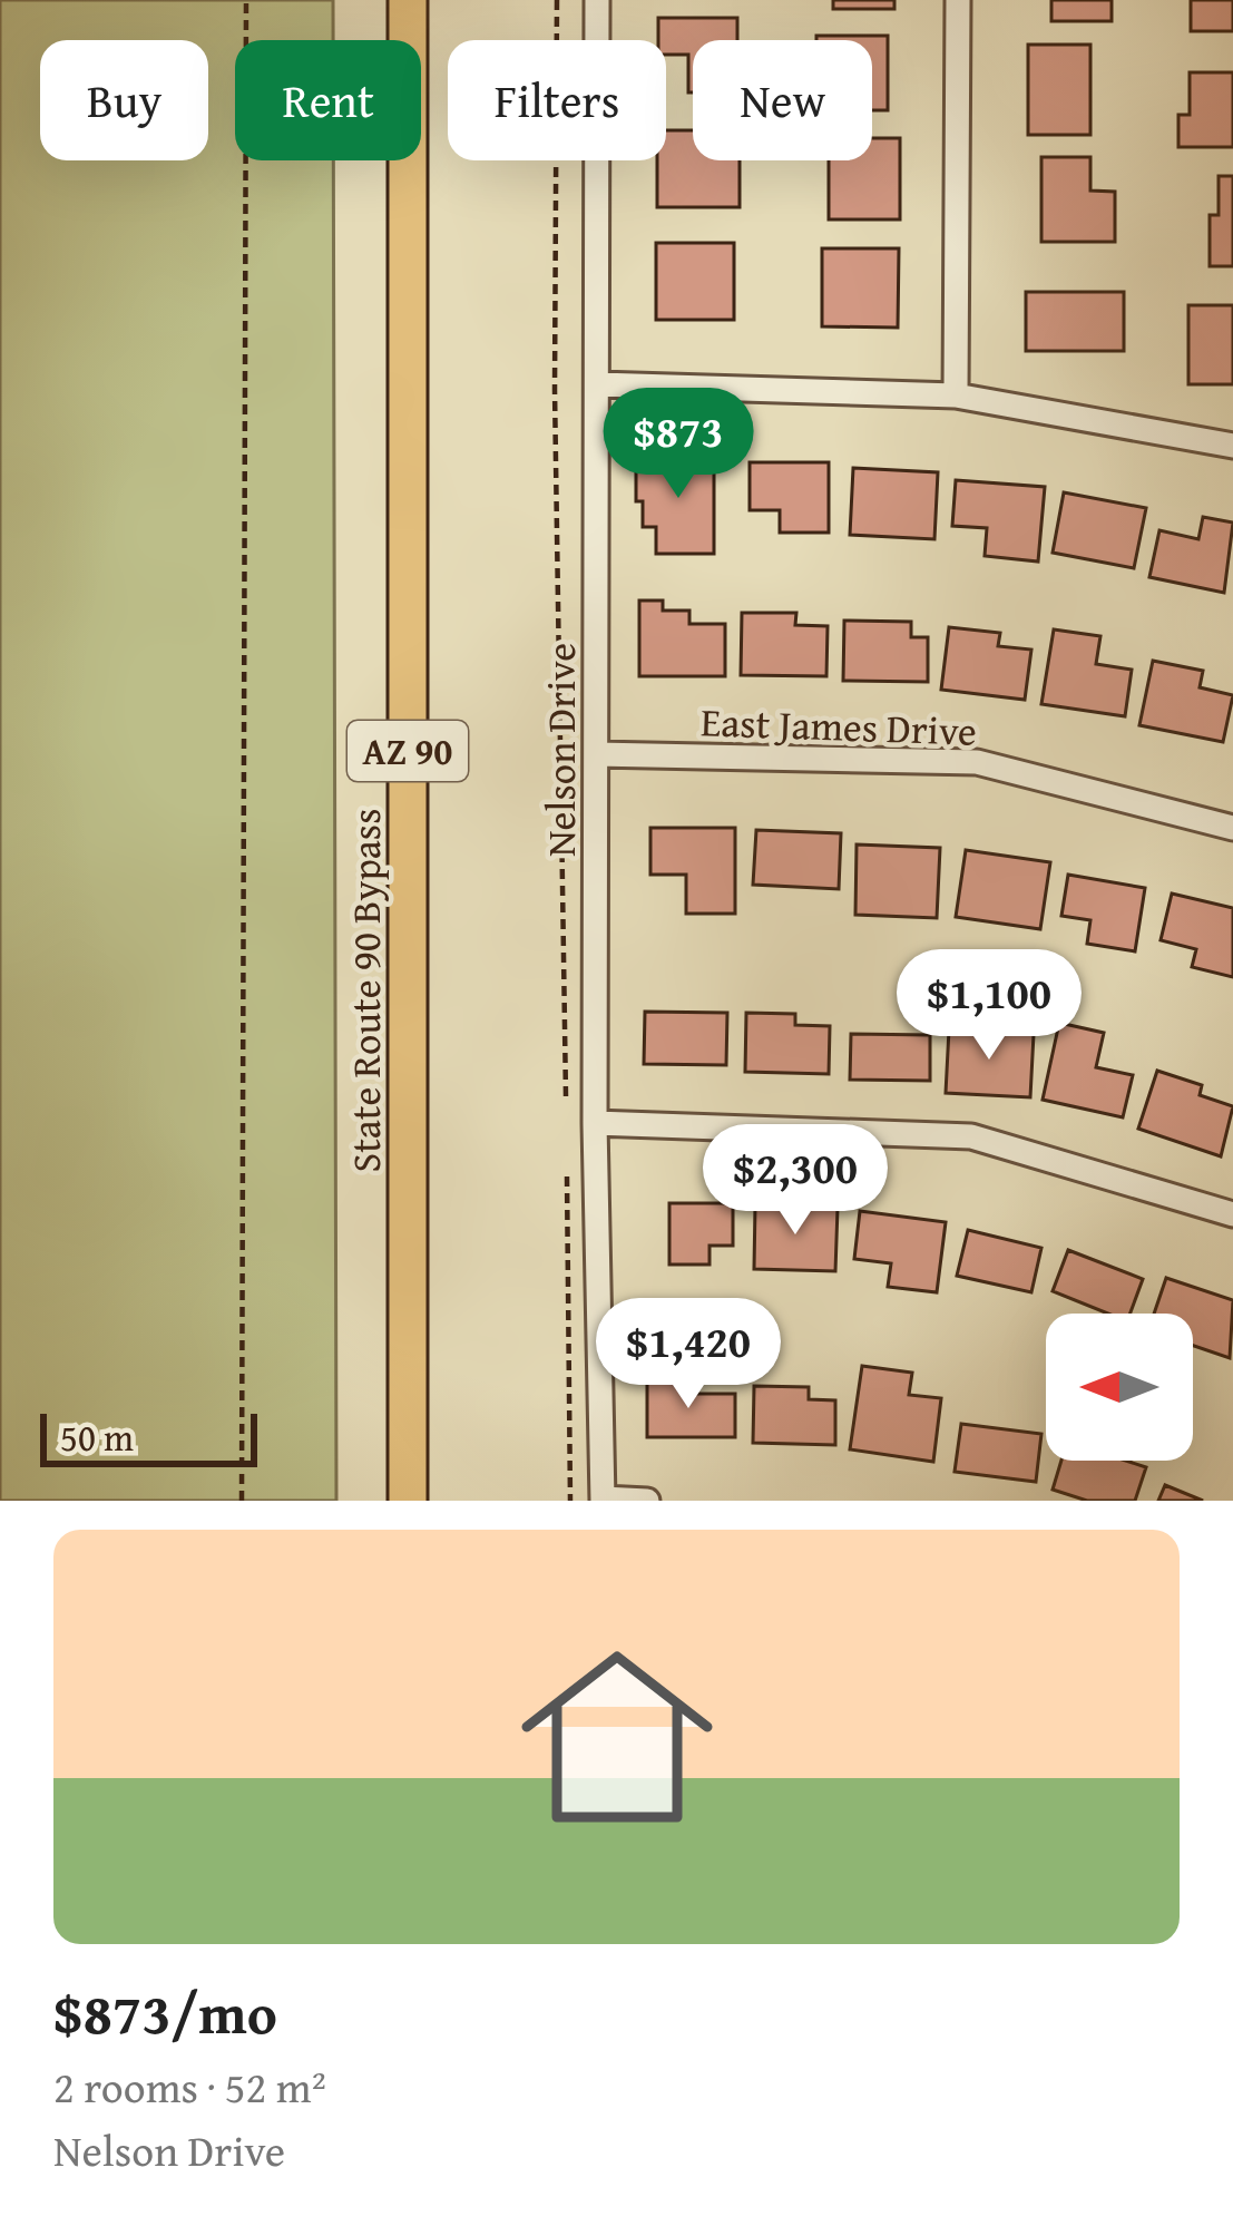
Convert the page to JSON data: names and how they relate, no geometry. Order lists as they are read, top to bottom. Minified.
{"streets":{"highway":["AZ 90","State Route 90 Bypass"],"street":["East James Drive","Nelson Drive"]},"crossings":[["East James Drive","Nelson Drive"]],"scale_bar":"50 m","north":"left","page":{"chip":["Buy","Rent","Filters","New"],"price":["$873","$1,100","$2,300","$1,420"],"scale":"50 m","list":[{"name":"$873/mo","note":"2 rooms · 52 m² · Nelson Drive"}]}}
